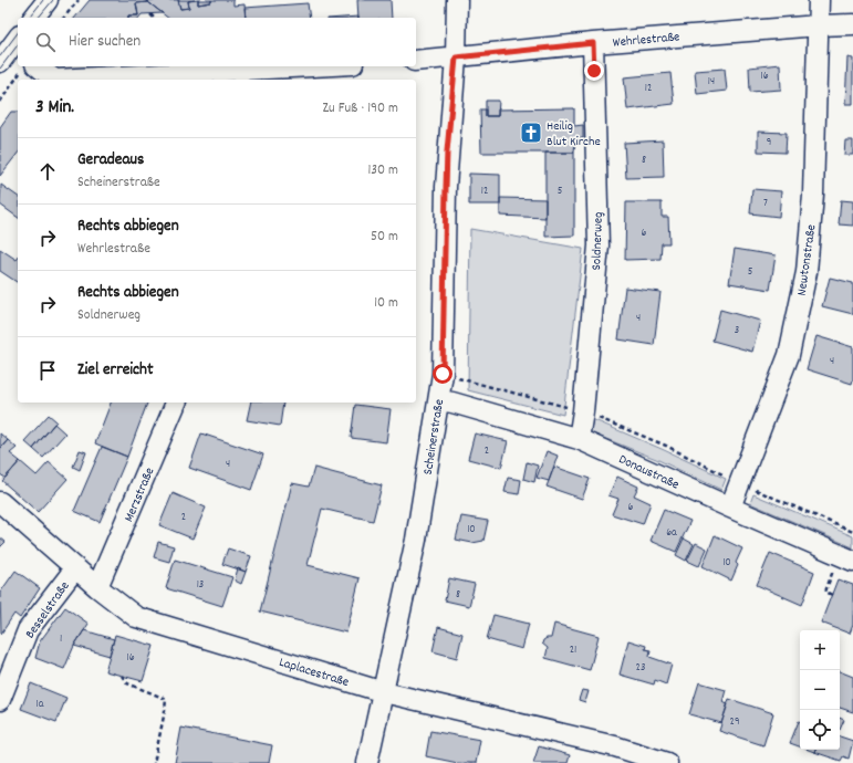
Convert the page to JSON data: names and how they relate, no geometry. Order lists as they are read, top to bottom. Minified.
{"streets":{"street":["Wehrlestraße","Soldnerweg","Newtonstraße","Scheinerstraße","Donaustraße","Merzstraße","Besselstraße","Laplacestraße"]},"crossings":[["Wehrlestraße","Soldnerweg"],["Wehrlestraße","Newtonstraße"],["Wehrlestraße","Scheinerstraße"],["Soldnerweg","Donaustraße"],["Newtonstraße","Donaustraße"],["Scheinerstraße","Donaustraße"],["Scheinerstraße","Laplacestraße"],["Merzstraße","Laplacestraße"],["Besselstraße","Laplacestraße"]],"places":{"church":["Heilig Blut Kirche"]},"house_numbers":["16","14","12","9","8","12","5","7","6","5","4","3","4","2","4","6","2","10","6a","10","13","8","1","21","16","23","1a","29"],"page":{"search":"Hier suchen","heading":["3 Min.","Zu Fuß · 190 m"],"list":[["Geradeaus","Scheinerstraße","130 m"],["Rechts abbiegen","Wehrlestraße","50 m"],["Rechts abbiegen","Soldnerweg","10 m"],"Ziel erreicht"],"map_buttons":["+","−"]}}
